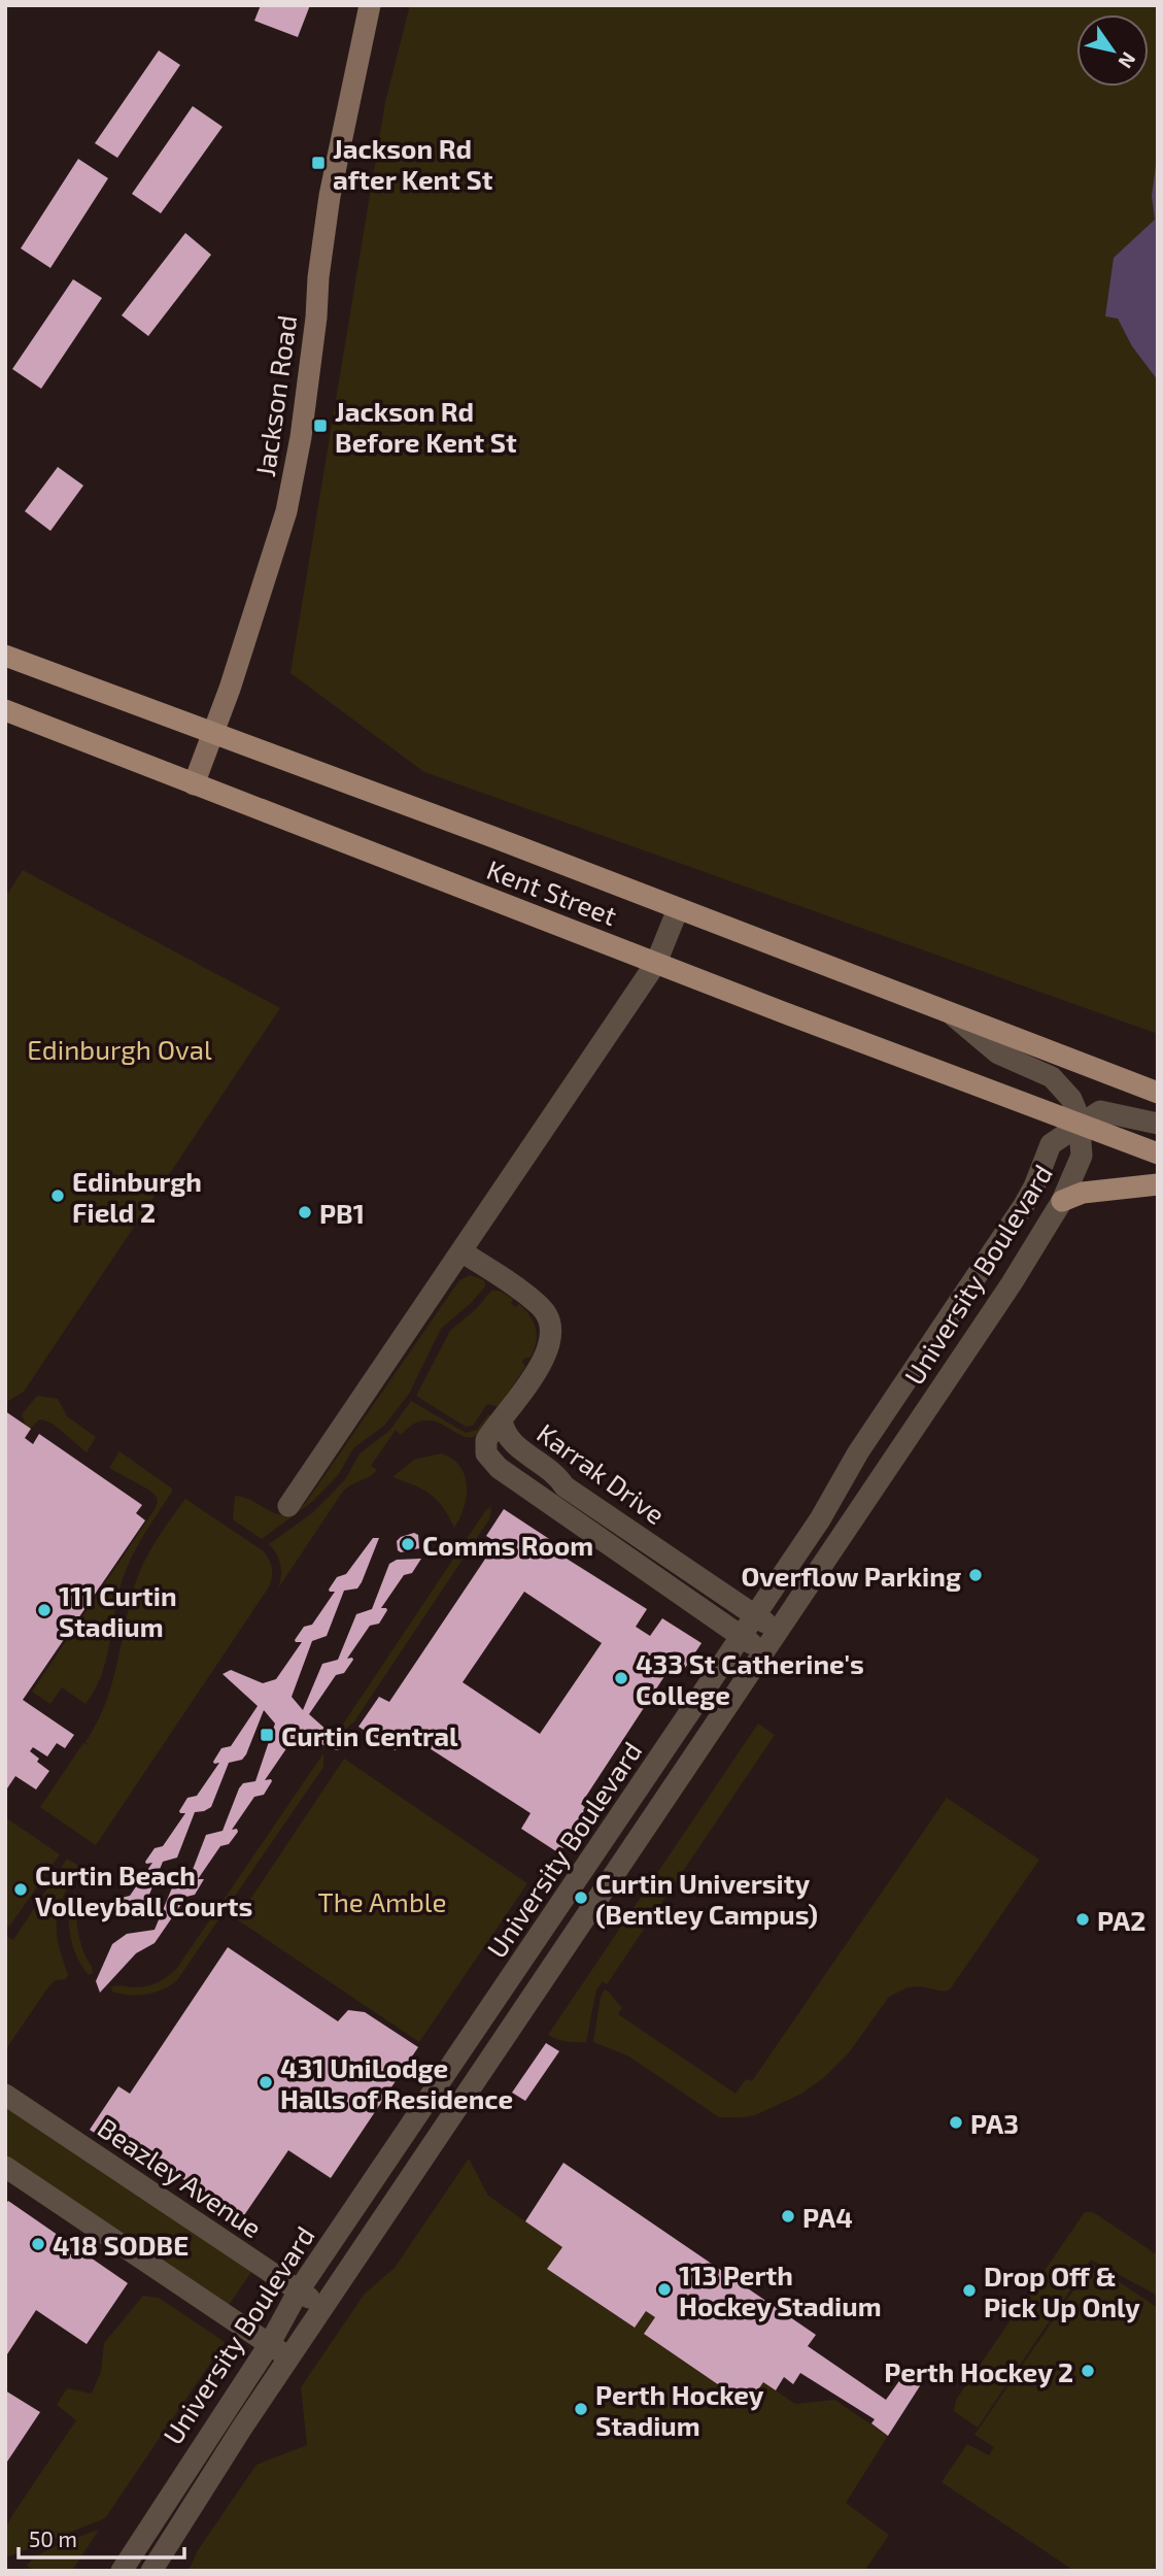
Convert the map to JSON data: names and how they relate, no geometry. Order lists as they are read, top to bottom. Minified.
{"streets":{"main road":["Kent Street"],"street":["Jackson Road","University Boulevard","Karrak Drive","Beazley Avenue"]},"crossings":[["Jackson Road","Kent Street"],["Kent Street","University Boulevard"],["University Boulevard","Karrak Drive"],["University Boulevard","Beazley Avenue"]],"parks":["Edinburgh Oval","The Amble"],"places":{"transit":["Jackson Rd after Kent St","Jackson Rd Before Kent St","Curtin Central"],"other":["Edinburgh Field 2","PB1","Comms Room","Overflow Parking","111 Curtin Stadium","433 St Catherine's College","Curtin Beach Volleyball Courts","Curtin University (Bentley Campus)","PA2","431 UniLodge Halls of Residence","PA3","PA4","418 SODBE","113 Perth Hockey Stadium","Drop Off & Pick Up Only","Perth Hockey 2","Perth Hockey Stadium"]},"scale_bar":"50 m","north":"bottom right"}
